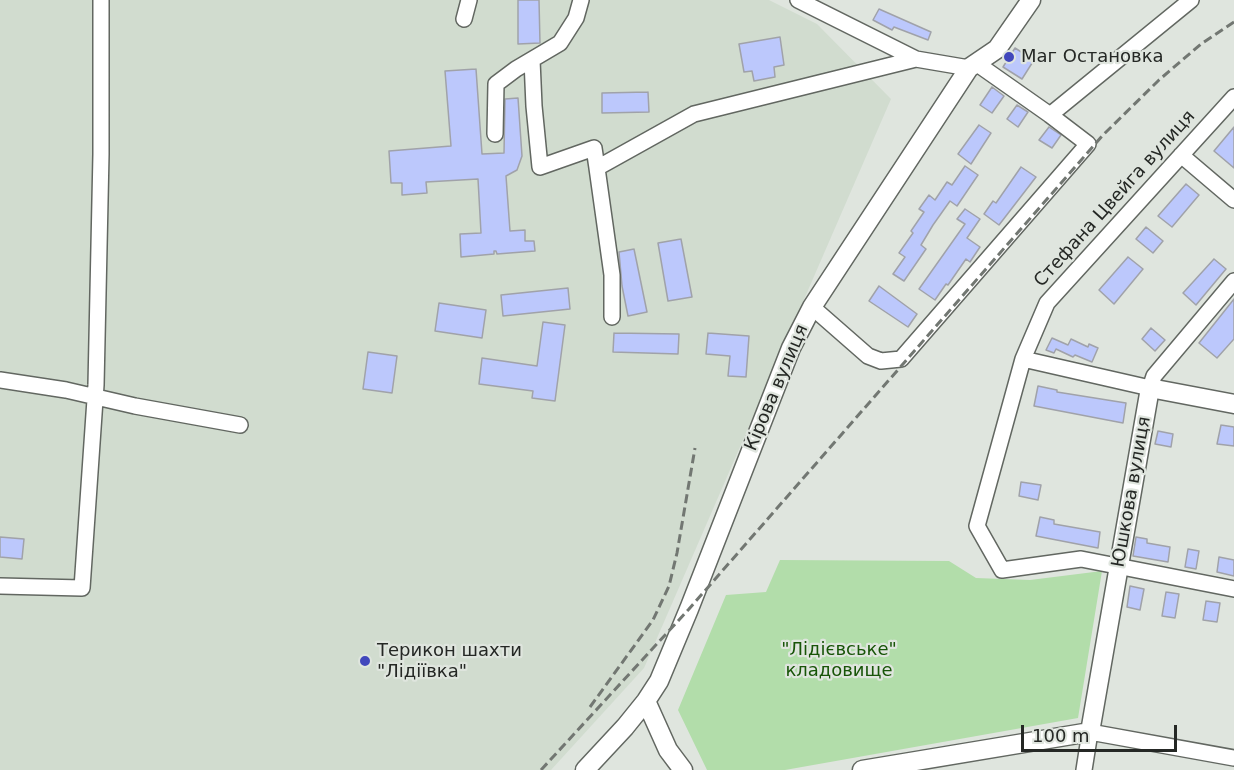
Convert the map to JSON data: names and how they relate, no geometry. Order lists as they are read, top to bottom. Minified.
{"streets":{"main road":["Кірова вулиця","Юшкова вулиця"],"street":["Стефана Цвейга вулиця"]},"crossings":[["Стефана Цвейга вулиця","Юшкова вулиця"]],"parks":["\"Лідієвське\" кладовище"],"places":["Маг Остановка","Терикон шахти \"Лідіївка\""],"scale_bar":"100 m"}
